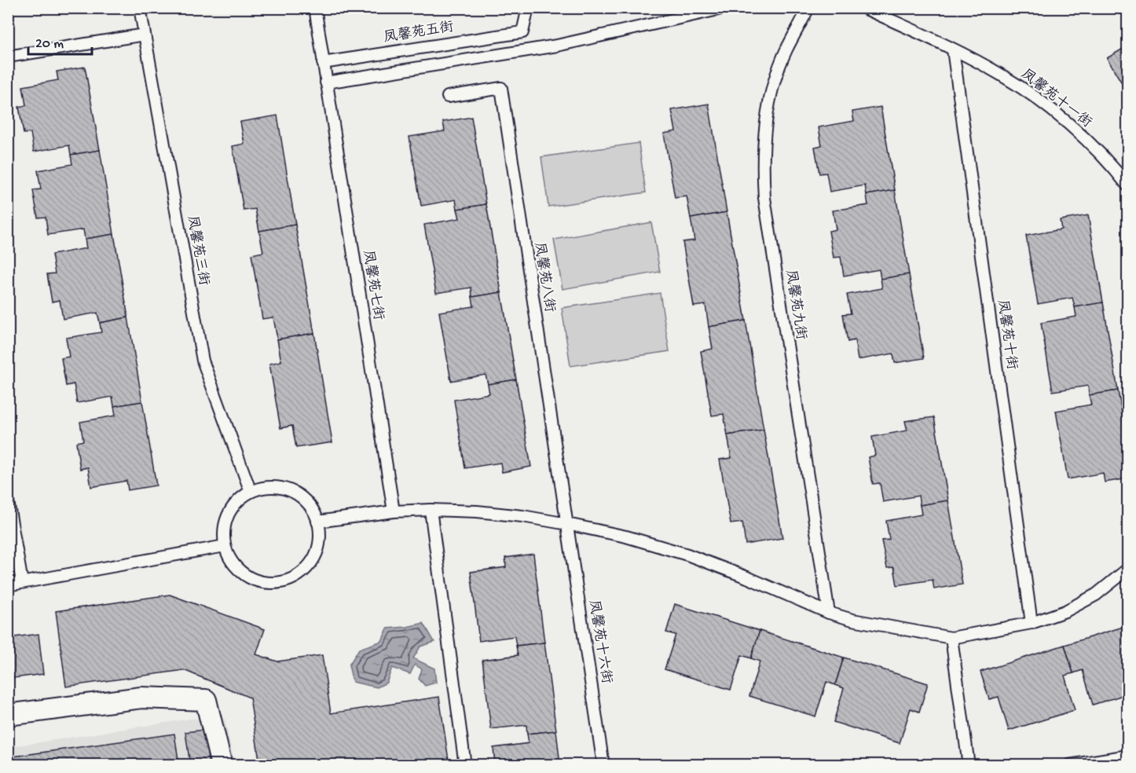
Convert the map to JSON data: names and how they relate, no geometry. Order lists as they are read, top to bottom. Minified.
{"streets":{"lane":["凤馨苑五街","凤馨苑十一街","凤馨苑三街","凤馨苑八街","凤馨苑七街","凤馨苑九街","凤馨苑十街","凤馨苑十六街"]},"crossings":[["凤馨苑五街","凤馨苑七街"],["凤馨苑十一街","凤馨苑十街"],["凤馨苑八街","凤馨苑十六街"]],"scale_bar":"20 m"}
